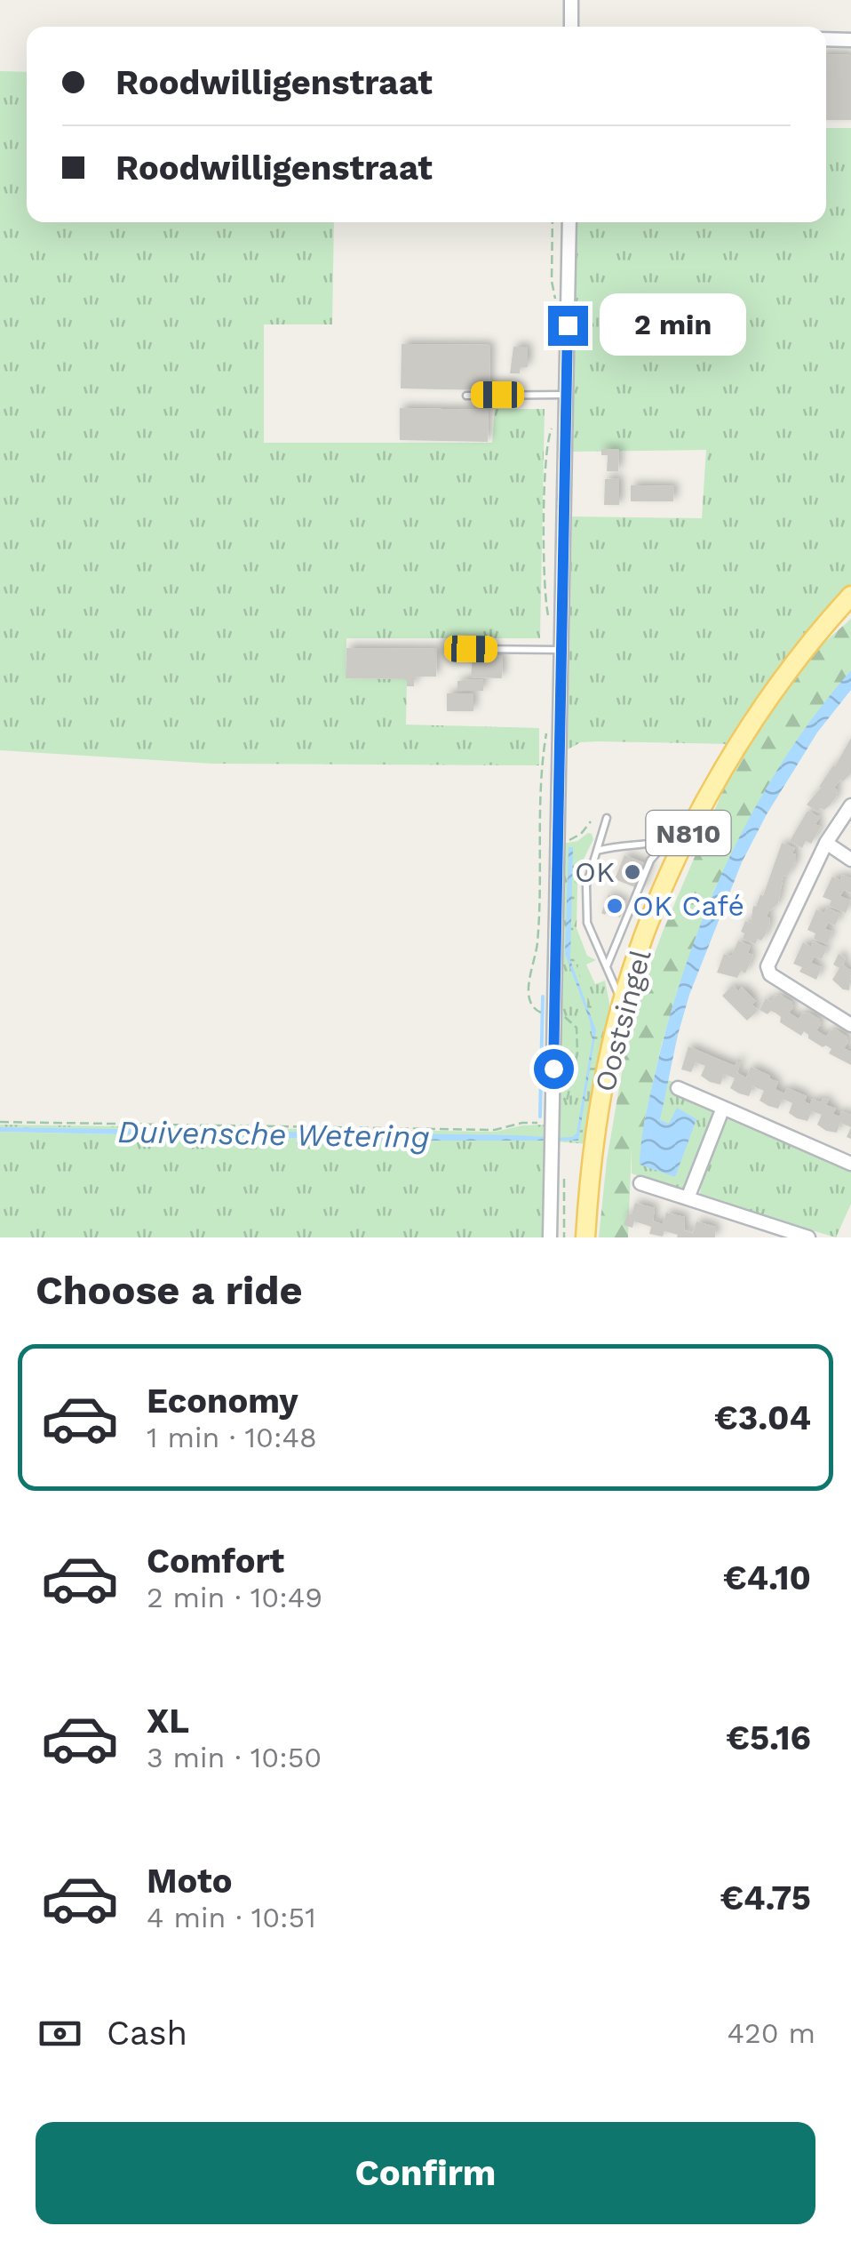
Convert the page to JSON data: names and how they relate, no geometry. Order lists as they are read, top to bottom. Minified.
{"streets":{"main road":["N810","Oostsingel"]},"water":["Duivensche Wetering"],"places":["OK","OK Café"],"page":{"banner":["Roodwilligenstraat","Roodwilligenstraat"],"bubble":"2 min","heading":"Choose a ride","list":[{"name":"Economy","note":"1 min · 10:48","value":"€3.04"},{"name":"Comfort","note":"2 min · 10:49","value":"€4.10"},{"name":"XL","note":"3 min · 10:50","value":"€5.16"},{"name":"Moto","note":"4 min · 10:51","value":"€4.75"}],"pay":["Cash","420 m"],"buttons":"Confirm"}}
